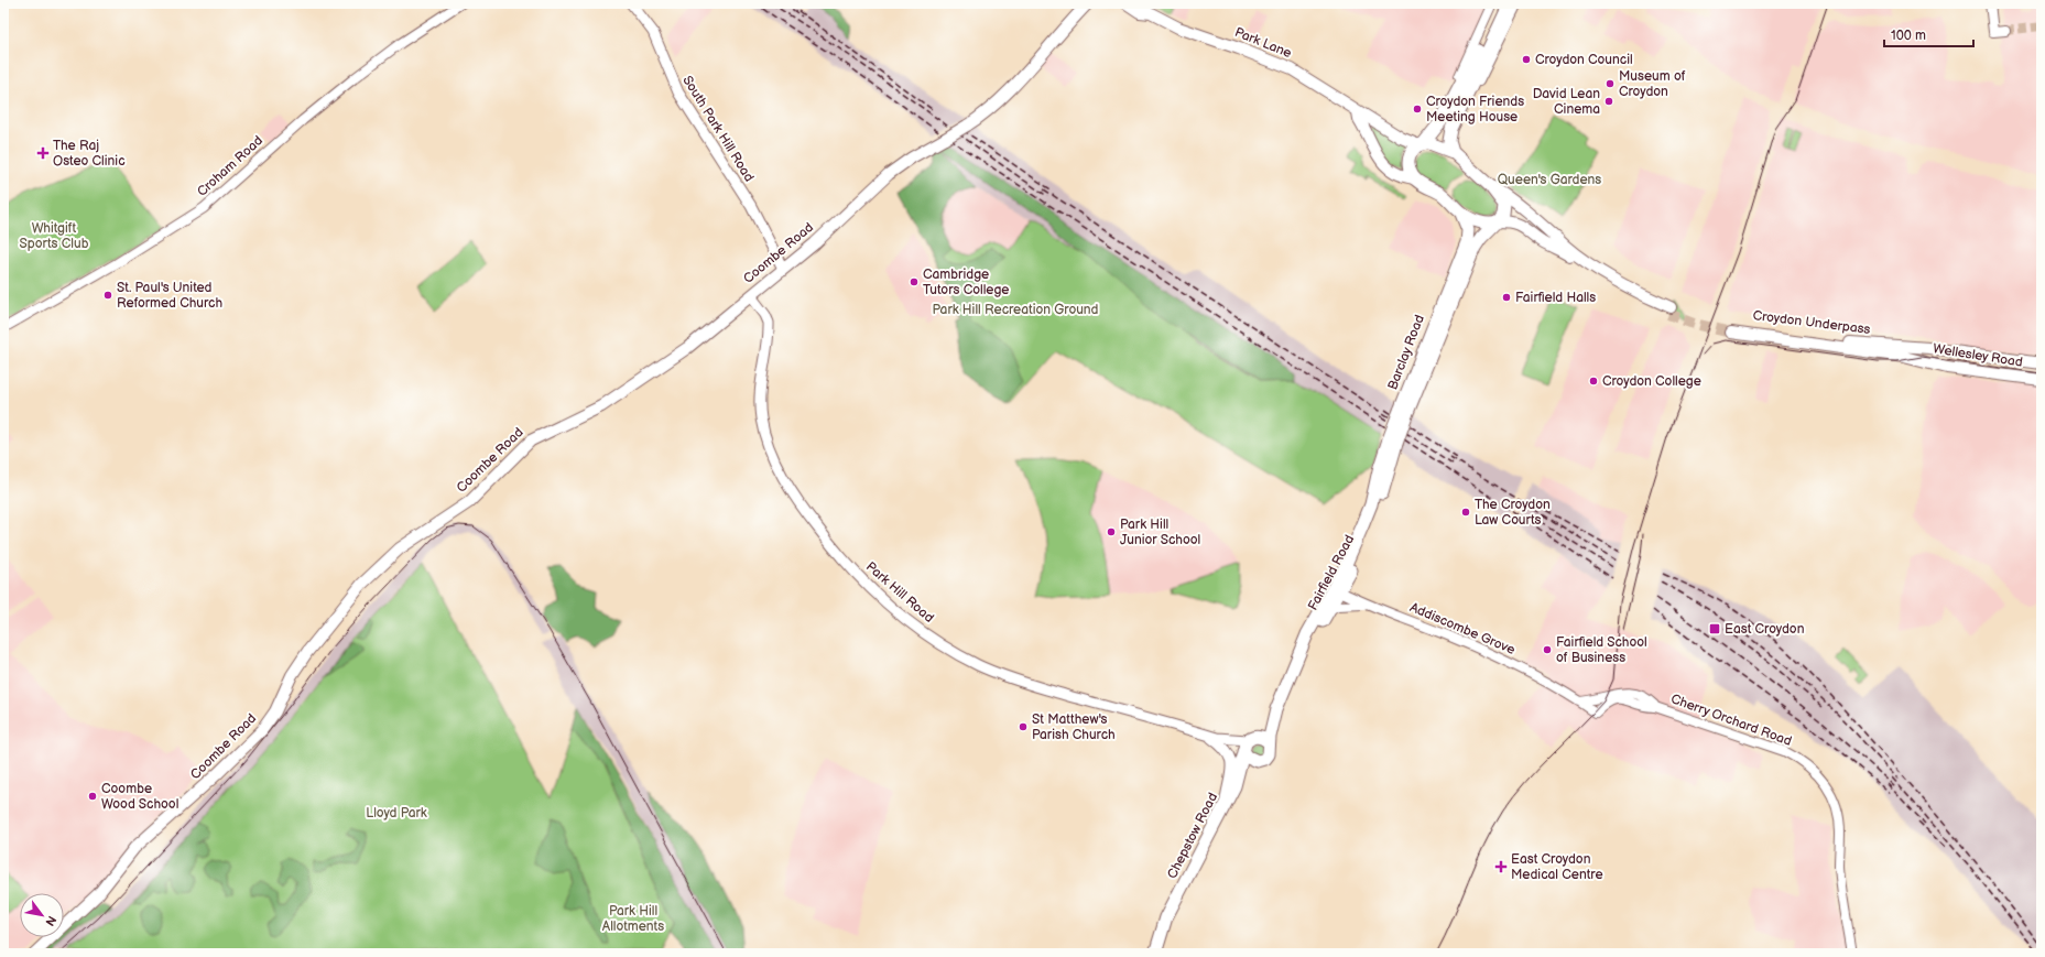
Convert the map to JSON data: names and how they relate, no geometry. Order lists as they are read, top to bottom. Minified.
{"streets":{"highway":["Barclay Road","Fairfield Road","Chepstow Road"],"main road":["Park Lane","South Park Hill Road","Coombe Road","Croydon Underpass","Wellesley Road","Park Hill Road"],"street":["Croham Road","Addiscombe Grove","Cherry Orchard Road"]},"crossings":[["South Park Hill Road","Coombe Road"],["Coombe Road","Park Hill Road"],["Croydon Underpass","Wellesley Road"],["Barclay Road","Fairfield Road"],["Fairfield Road","Park Hill Road"],["Fairfield Road","Addiscombe Grove"],["Fairfield Road","Chepstow Road"],["Park Hill Road","Chepstow Road"],["Addiscombe Grove","Cherry Orchard Road"]],"parks":["Queen's Gardens","Whitgift Sports Club","Park Hill Recreation Ground","Lloyd Park","Park Hill Allotments"],"places":{"other":["Croydon Council","Museum of Croydon","David Lean Cinema","Croydon Friends Meeting House","Cambridge Tutors College","St. Paul's United Reformed Church","Fairfield Halls","Croydon College","The Croydon Law Courts","Park Hill Junior School","Fairfield School of Business","St Matthew's Parish Church","Coombe Wood School"],"health":["The Raj Osteo Clinic","East Croydon Medical Centre"],"transit":["East Croydon"]},"scale_bar":"100 m","north":"bottom right"}
